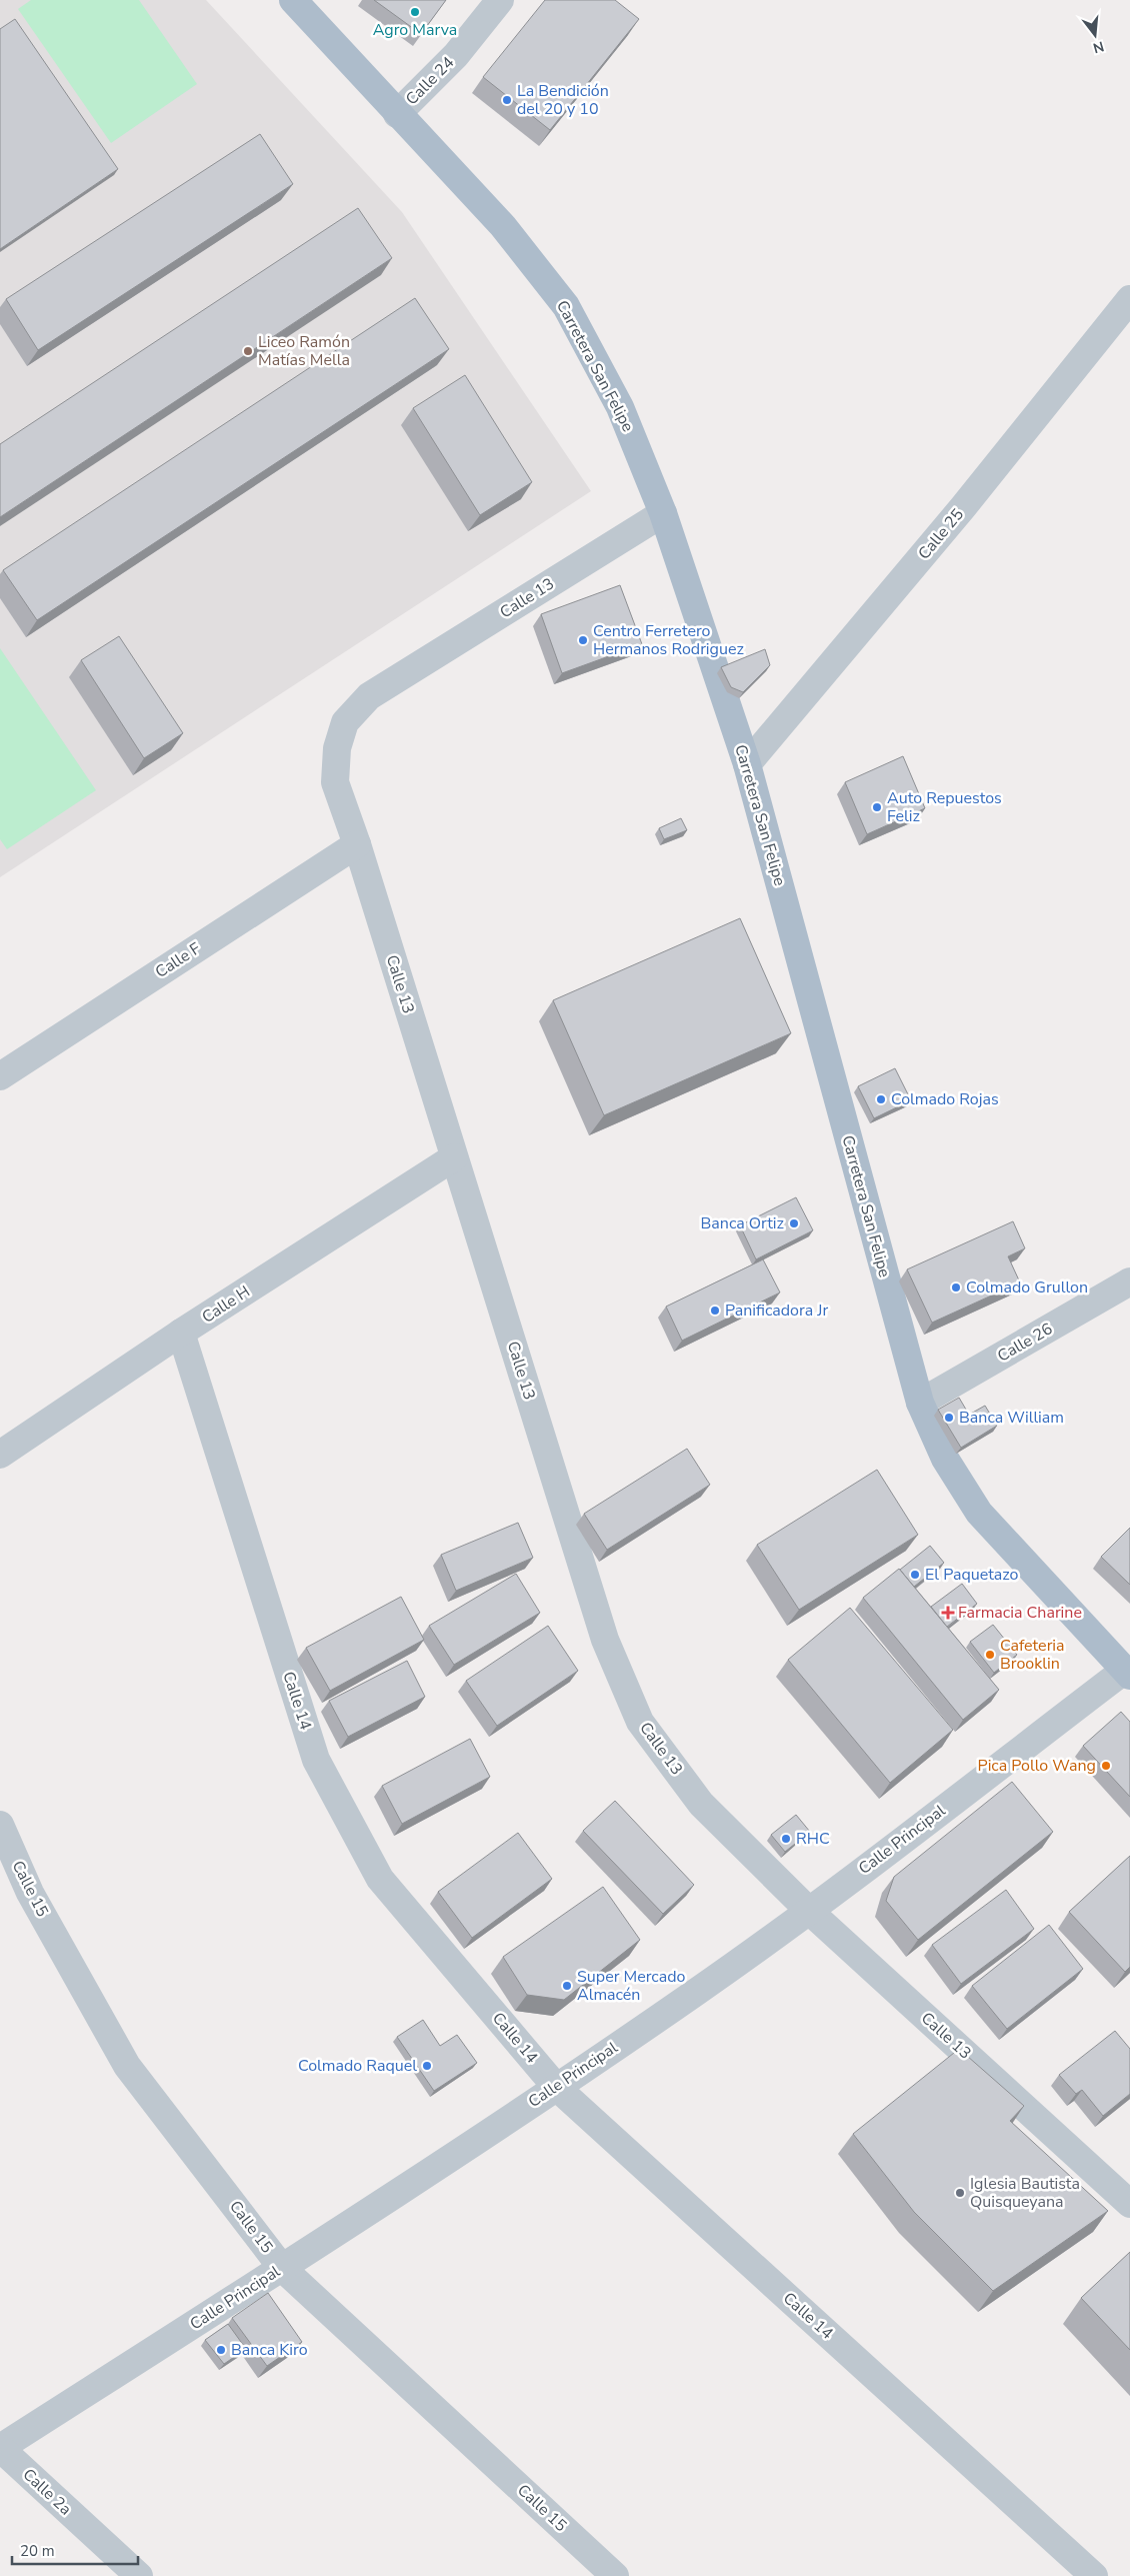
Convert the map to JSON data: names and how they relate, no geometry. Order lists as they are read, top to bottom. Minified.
{"streets":{"main road":["Carretera San Felipe"],"street":["Calle 24","Calle 25","Calle 13","Calle F","Calle H","Calle 26","Calle 14","Calle Principal","Calle 15","Calle 2a"]},"crossings":[["Calle 24","Carretera San Felipe"],["Carretera San Felipe","Calle 25"],["Carretera San Felipe","Calle 13"],["Carretera San Felipe","Calle 26"],["Carretera San Felipe","Calle Principal"],["Calle 13","Calle F"],["Calle 13","Calle H"],["Calle 13","Calle Principal"],["Calle H","Calle 14"],["Calle 14","Calle Principal"],["Calle Principal","Calle 15"],["Calle Principal","Calle 2a"]],"places":{"other":["Agro Marva","La Bendición del 20 y 10","Liceo Ramón Matías Mella","Centro Ferretero Hermanos Rodriguez","Auto Repuestos Feliz","Colmado Rojas","Banca Ortiz","Colmado Grullon","Panificadora Jr","Banca William","El Paquetazo","Cafeteria Brooklin","Pica Pollo Wang","RHC","Super Mercado Almacén","Colmado Raquel","Iglesia Bautista Quisqueyana","Banca Kiro"],"health":["Farmacia Charine"]},"scale_bar":"20 m","north":"bottom"}
